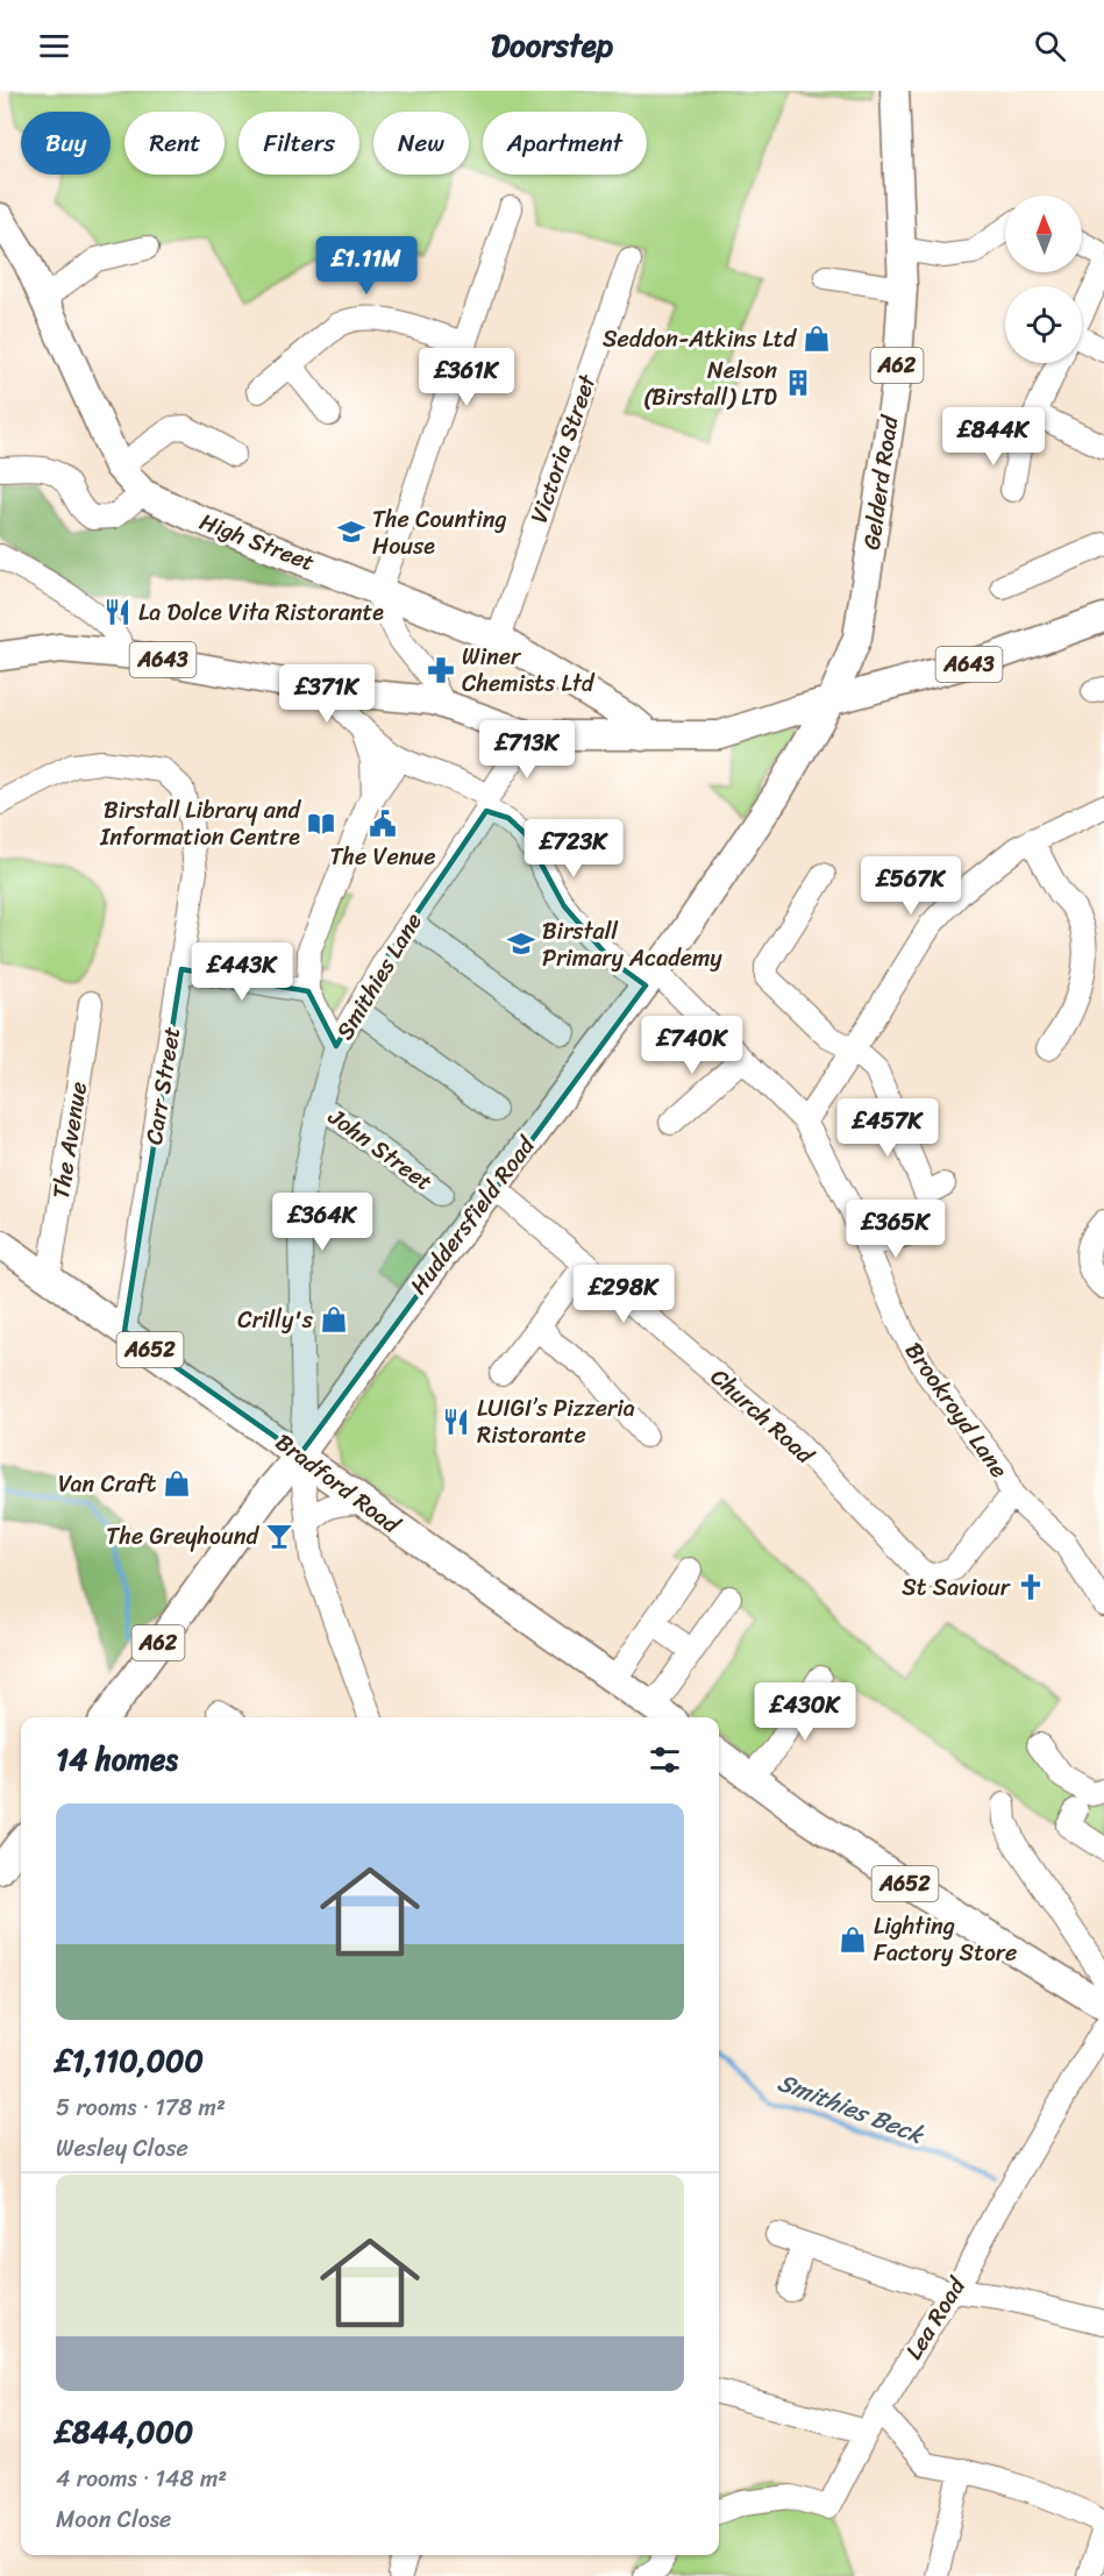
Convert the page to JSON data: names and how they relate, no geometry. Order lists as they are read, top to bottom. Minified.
{"streets":{"main road":["A62","Gelderd Road","High Street","A643","Huddersfield Road","A652","Bradford Road"],"street":["Victoria Street","Smithies Lane","Carr Street","The Avenue","John Street","Brookroyd Lane","Church Road","Lea Road"]},"crossings":[["Victoria Street","High Street"],["Gelderd Road","A643"],["Gelderd Road","Huddersfield Road"],["High Street","A643"],["A643","Smithies Lane"],["A643","Huddersfield Road"],["A643","Brookroyd Lane"],["Smithies Lane","John Street"],["Smithies Lane","Huddersfield Road"],["Smithies Lane","Brookroyd Lane"],["Smithies Lane","Bradford Road"],["Carr Street","Bradford Road"],["The Avenue","Bradford Road"],["Huddersfield Road","Brookroyd Lane"],["Huddersfield Road","Church Road"],["Huddersfield Road","Bradford Road"],["Brookroyd Lane","Church Road"]],"water":["Smithies Beck"],"places":{"shop":["Seddon-Atkins Ltd","Crilly's","Van Craft","Lighting Factory Store"],"building":["Nelson (Birstall) LTD"],"school or university":["The Counting House","Birstall Primary Academy"],"restaurant":["La Dolce Vita Ristorante","LUIGI’s Pizzeria Ristorante"],"pharmacy":["Winer Chemists Ltd"],"library":["Birstall Library and Information Centre"],"public building":["The Venue"],"bar":["The Greyhound"],"church":["St Saviour"]},"north":"top","page":{"header":"Doorstep","chip":["Buy","Rent","Filters","New","Apartment"],"price":["£1.11M","£361K","£844K","£371K","£713K","£723K","£567K","£443K","£740K","£457K","£364K","£365K","£298K","£430K"],"heading":"14 homes","list":[{"name":"£1,110,000","note":"5 rooms · 178 m² · Wesley Close"},{"name":"£844,000","note":"4 rooms · 148 m² · Moon Close"}]}}
